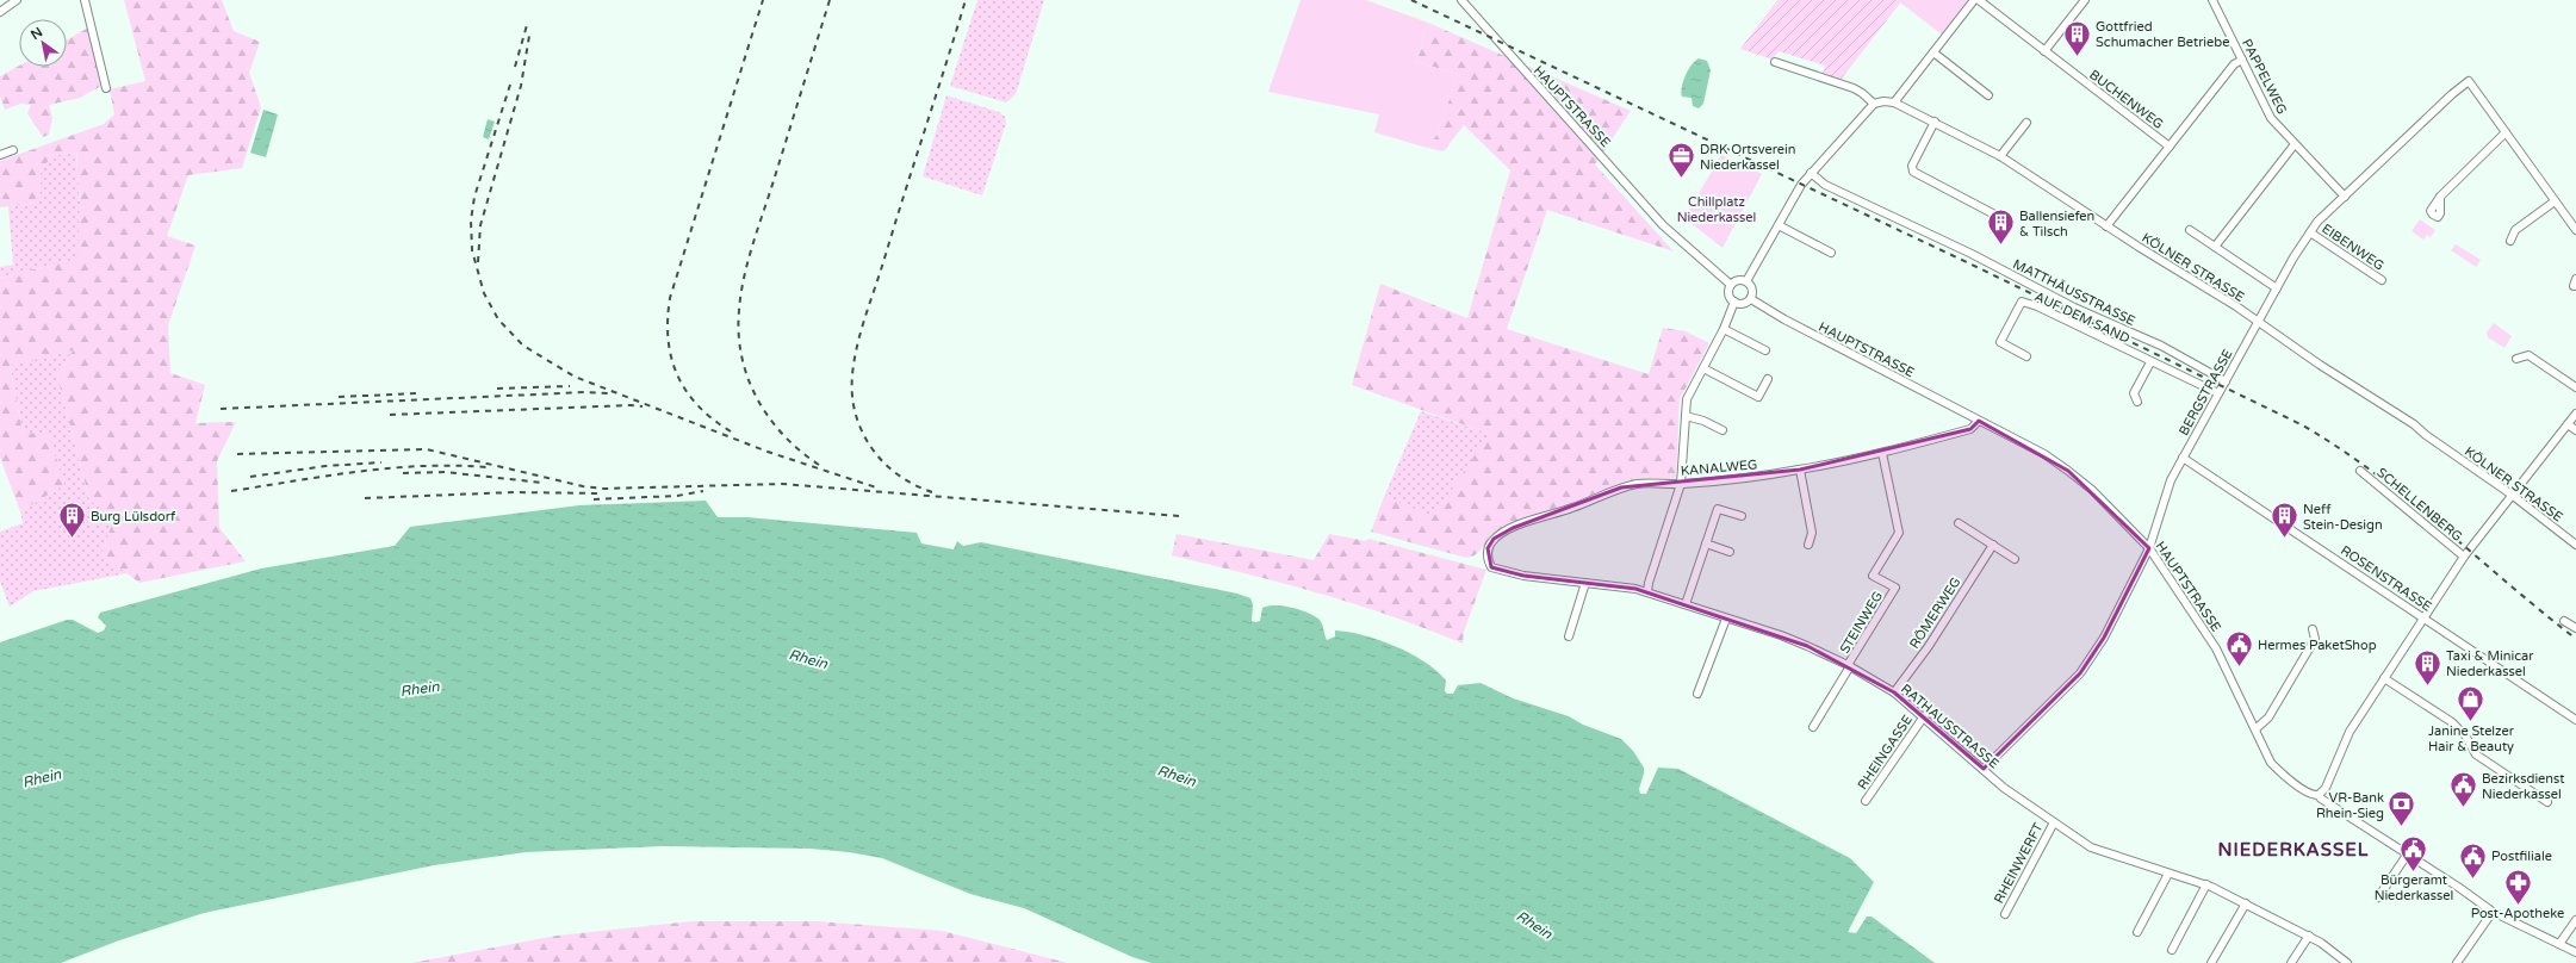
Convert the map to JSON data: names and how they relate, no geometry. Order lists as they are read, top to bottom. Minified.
{"streets":{"street":["PAPPELWEG","BUCHENWEG","HAUPTSTRASSE","EIBENWEG","KÖLNER STRASSE","MATTHÄUSSTRASSE","AUF DEM SAND","BERGSTRASSE","KANALWEG","SCHELLENBERG","ROSENSTRASSE","RÖMERWEG","STEINWEG","RATHAUSSTRASSE","RHEINGASSE","RHEINWERFT"]},"crossings":[["PAPPELWEG","BERGSTRASSE"],["HAUPTSTRASSE","BERGSTRASSE"],["HAUPTSTRASSE","KANALWEG"],["HAUPTSTRASSE","SCHELLENBERG"],["EIBENWEG","BERGSTRASSE"],["KÖLNER STRASSE","BERGSTRASSE"],["KÖLNER STRASSE","SCHELLENBERG"],["MATTHÄUSSTRASSE","BERGSTRASSE"],["AUF DEM SAND","BERGSTRASSE"],["BERGSTRASSE","ROSENSTRASSE"],["BERGSTRASSE","RATHAUSSTRASSE"],["KANALWEG","STEINWEG"],["KANALWEG","RATHAUSSTRASSE"],["SCHELLENBERG","ROSENSTRASSE"],["RÖMERWEG","RATHAUSSTRASSE"],["STEINWEG","RATHAUSSTRASSE"],["RATHAUSSTRASSE","RHEINGASSE"],["RATHAUSSTRASSE","RHEINWERFT"]],"districts":["NIEDERKASSEL"],"water":["Rhein"],"parks":["Chillplatz Niederkassel"],"places":{"building":["Gottfried Schumacher Betriebe","Ballensiefen & Tilsch","Burg Lülsdorf","Neff Stein-Design","Taxi & Minicar Niederkassel"],"office":["DRK Ortsverein Niederkassel"],"public building":["Hermes PaketShop","Bezirksdienst Niederkassel","Bürgeramt Niederkassel","Postfiliale"],"shop":["Janine Stelzer Hair & Beauty"],"bank":["VR-Bank Rhein-Sieg"],"pharmacy":["Post-Apotheke"]},"north":"top left"}
